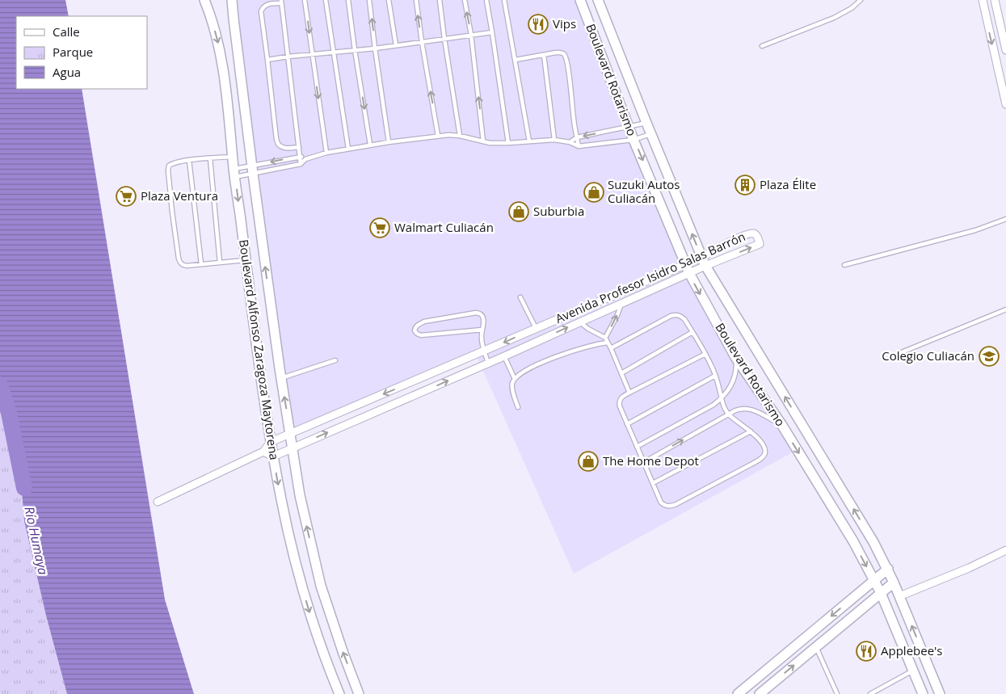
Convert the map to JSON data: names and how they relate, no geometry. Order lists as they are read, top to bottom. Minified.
{"streets":{"street":["Boulevard Rotarismo","Avenida Profesor Isidro Salas Barrón","Boulevard Alfonso Zaragoza Maytorena"]},"crossings":[["Boulevard Rotarismo","Avenida Profesor Isidro Salas Barrón"],["Avenida Profesor Isidro Salas Barrón","Boulevard Alfonso Zaragoza Maytorena"]],"water":["Río Humaya"],"places":{"restaurant":["Vips","Applebee's"],"building":["Plaza Élite"],"shop":["Suzuki Autos Culiacán","Suburbia","The Home Depot"],"supermarket":["Plaza Ventura","Walmart Culiacán"],"school or university":["Colegio Culiacán"]},"legend":["Calle","Parque","Agua"]}
